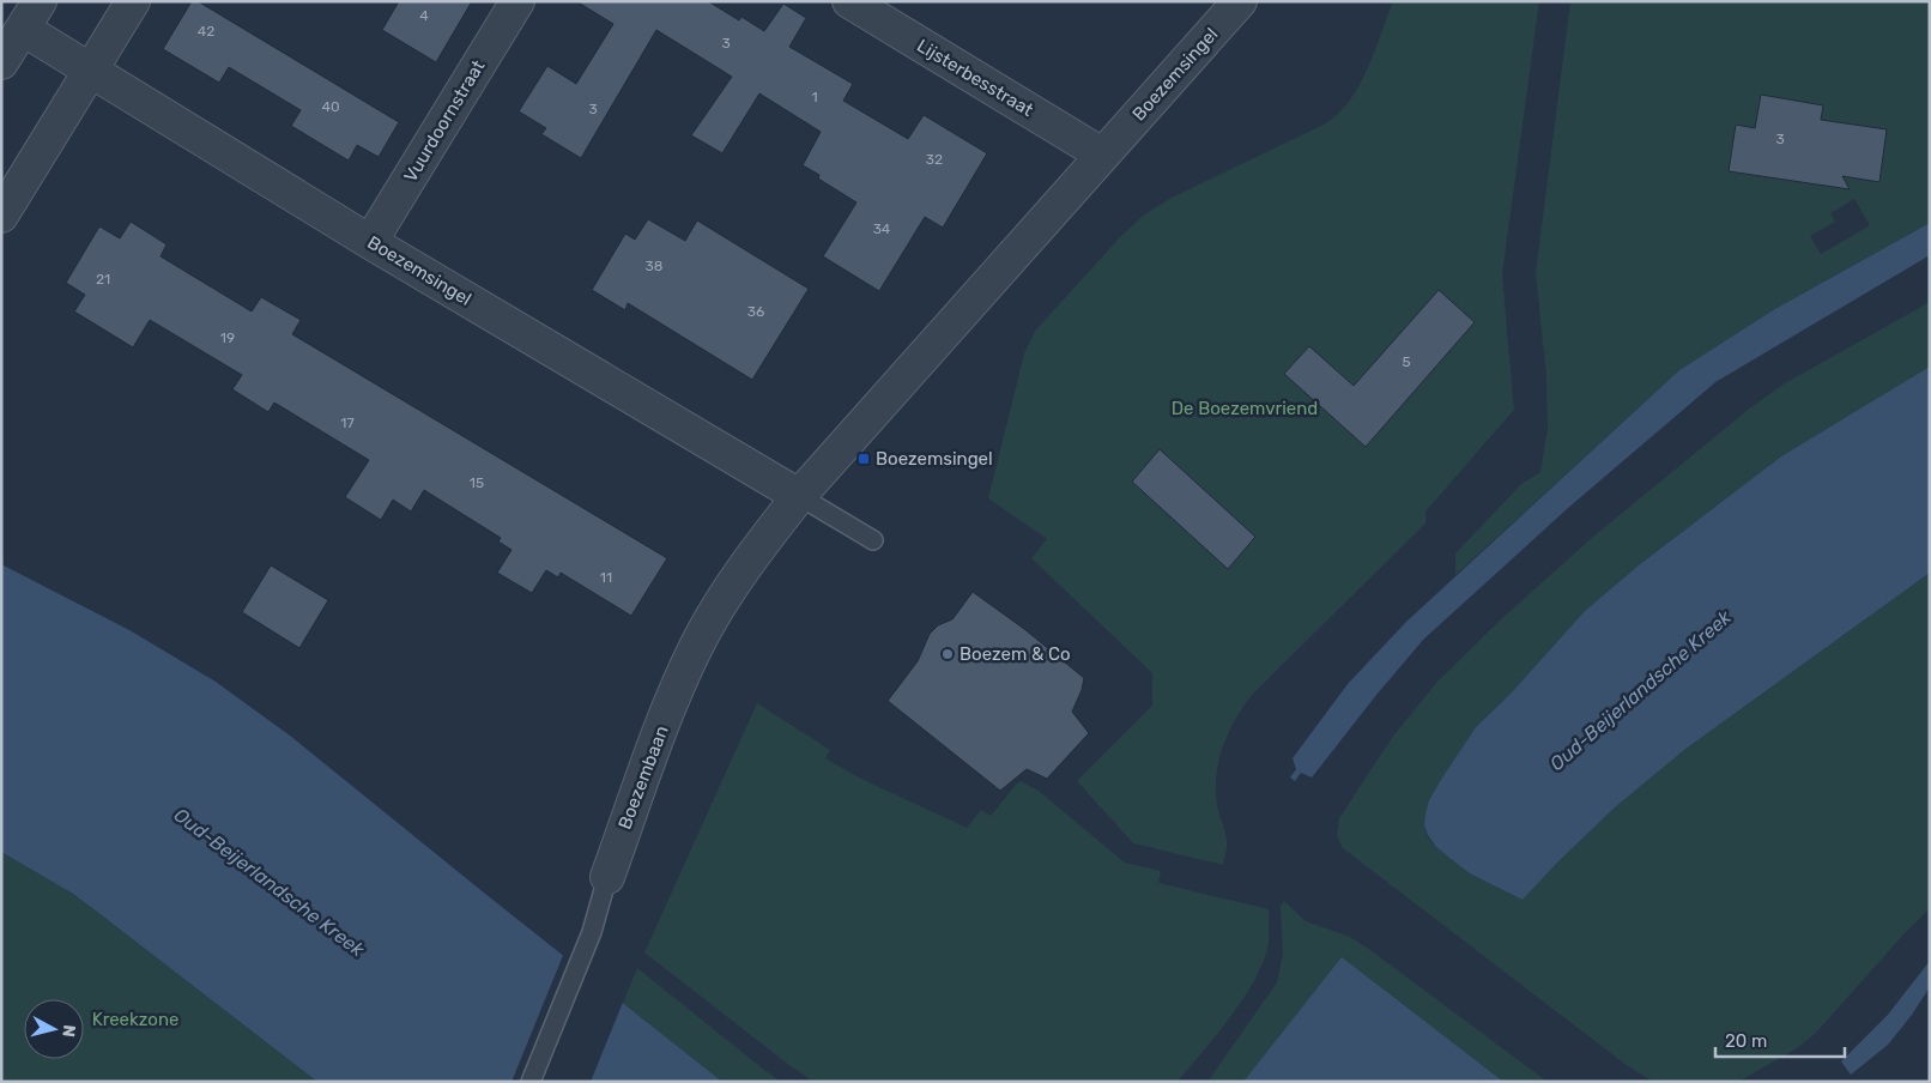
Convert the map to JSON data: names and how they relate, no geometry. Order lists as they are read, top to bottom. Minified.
{"streets":{"street":["Boezemsingel","Lijsterbesstraat","Vuurdoornstraat","Boezembaan"]},"crossings":[["Boezemsingel","Lijsterbesstraat"],["Boezemsingel","Vuurdoornstraat"],["Boezemsingel","Boezembaan"]],"water":["Oud-Beijerlandsche Kreek"],"parks":["De Boezemvriend","Kreekzone"],"places":{"transit":["Boezemsingel"],"other":["Boezem & Co"]},"house_numbers":["4","42","3","1","40","3","3","32","34","38","21","36","19","5","17","15","11"],"scale_bar":"20 m","north":"right"}
